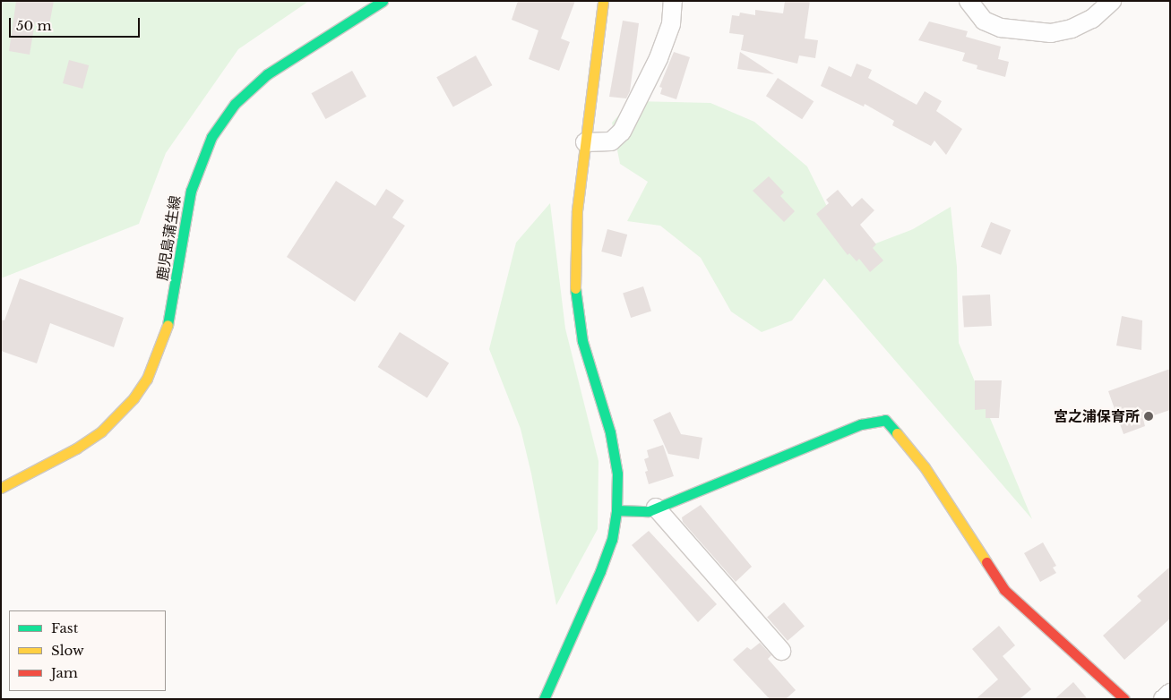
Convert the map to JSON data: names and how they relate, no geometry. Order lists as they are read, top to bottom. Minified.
{"streets":{"street":["鹿児島蒲生線"]},"places":["宮之浦保育所"],"legend":["Fast","Slow","Jam"],"scale_bar":"50 m"}
